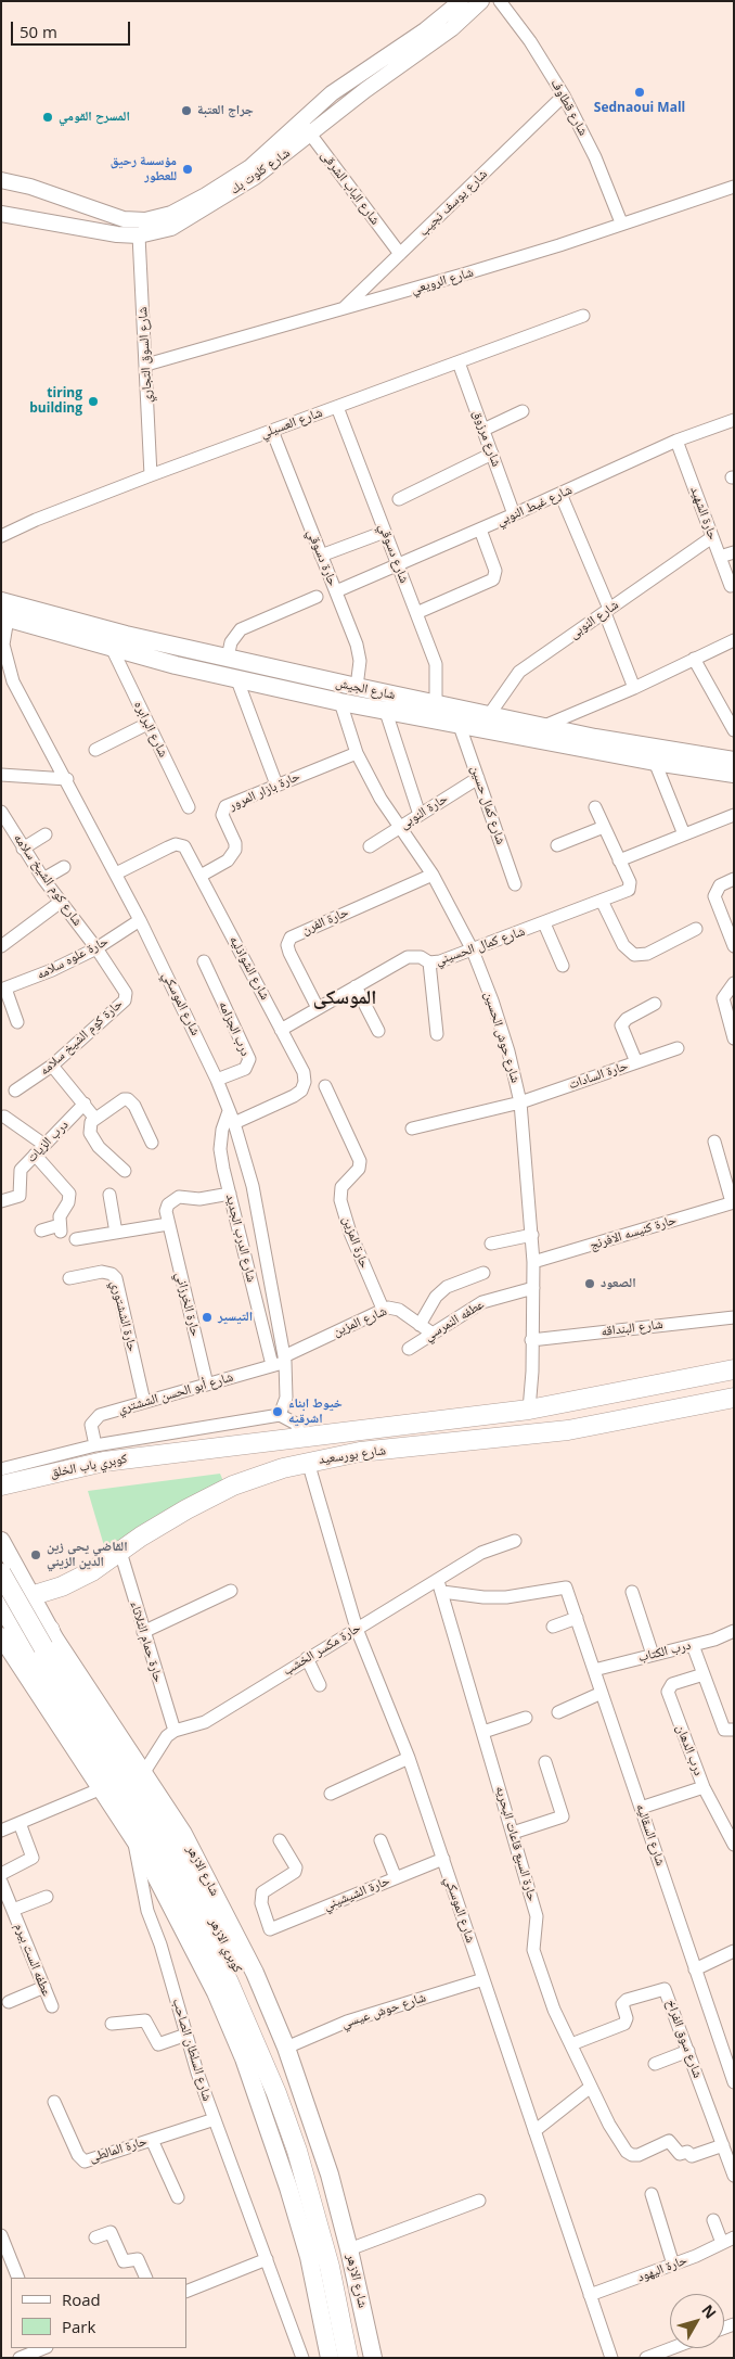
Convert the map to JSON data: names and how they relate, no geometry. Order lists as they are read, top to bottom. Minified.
{"streets":{"main road":["شارع الجيش","شارع بورسعيد","كوبري باب الخلق","شارع الازهر","كوبري الازهر"],"street":["شارع قطاوف","شارع كلوت بك","شارع الباب الشرقى","شارع يوسف نجيب","شارع الرويعي","شارع السوق التجاري","شارع العسيلي","شارع مرزوق","شارع غيط النوبي","حارة الشهيد","شارع دسوقي","حارة دسوقي","شارع النوبى","شارع البرابره","حارة بازار المرور","شارع كمال حسين","حارة النوبى","شارع كوم الشيخ سلامه","حارة الفرن","شارع كمال الحسيني","حارة علوه سلامه","شارع الشواذليه","شارع الموسكي","درب الجزامه","حارة كوم الشيخ سلامه","شارع حوش الحسين","حارة السادات","درب الزيات","حارة كنيسه الافرنج","شارع الدرب الجديد","حارة المزين","حارة الخرزاني","حارة الششتوري","عطفه النمرسي","شارع المزين","شارع البنداقه","شارع أبو الحسن الششتري","حارة حمام الثلاثاء","حارة مكسر الخشب","درب الكتاب","درب الدهان","شارع السقاليه","حارة السبع قاعات البحريه","حارة الشيشيني","عطفه الست بيرم","شارع حوش عيسي","شارع سوق الفراخ","شارع السلطان الصاحب","حارة المالطى","حارة اليهود"]},"crossings":[["شارع قطاوف","شارع يوسف نجيب"],["شارع قطاوف","شارع الرويعي"],["شارع كلوت بك","شارع الباب الشرقى"],["شارع كلوت بك","شارع السوق التجاري"],["شارع الباب الشرقى","شارع يوسف نجيب"],["شارع يوسف نجيب","شارع الرويعي"],["شارع الرويعي","شارع السوق التجاري"],["شارع السوق التجاري","شارع العسيلي"],["شارع العسيلي","شارع مرزوق"],["شارع العسيلي","شارع دسوقي"],["شارع العسيلي","حارة دسوقي"],["شارع مرزوق","شارع غيط النوبي"],["شارع غيط النوبي","حارة الشهيد"],["شارع غيط النوبي","شارع دسوقي"],["شارع غيط النوبي","حارة دسوقي"],["حارة الشهيد","شارع النوبى"],["شارع دسوقي","شارع الجيش"],["حارة دسوقي","شارع الجيش"],["شارع النوبى","شارع الجيش"],["شارع الجيش","شارع البرابره"],["شارع الجيش","شارع كمال حسين"],["شارع الجيش","شارع الموسكي"],["شارع الجيش","شارع حوش الحسين"],["حارة بازار المرور","شارع الشواذليه"],["حارة بازار المرور","شارع حوش الحسين"],["شارع كمال حسين","حارة النوبى"],["حارة النوبى","شارع حوش الحسين"],["شارع كوم الشيخ سلامه","حارة علوه سلامه"],["شارع كوم الشيخ سلامه","حارة كوم الشيخ سلامه"],["حارة الفرن","شارع كمال الحسيني"],["حارة الفرن","شارع حوش الحسين"],["شارع كمال الحسيني","شارع الشواذليه"],["شارع كمال الحسيني","شارع حوش الحسين"],["حارة علوه سلامه","شارع الموسكي"],["حارة علوه سلامه","حارة كوم الشيخ سلامه"],["شارع الشواذليه","شارع الموسكي"],["شارع الموسكي","درب الجزامه"],["شارع الموسكي","شارع الدرب الجديد"],["شارع الموسكي","شارع المزين"],["شارع الموسكي","شارع أبو الحسن الششتري"],["شارع الموسكي","شارع بورسعيد"],["شارع الموسكي","حارة مكسر الخشب"],["شارع الموسكي","حارة الشيشيني"],["شارع الموسكي","شارع حوش عيسي"],["شارع الموسكي","حارة اليهود"],["شارع حوش الحسين","حارة السادات"],["شارع حوش الحسين","حارة كنيسه الافرنج"],["شارع حوش الحسين","عطفه النمرسي"],["شارع حوش الحسين","شارع البنداقه"],["شارع حوش الحسين","شارع بورسعيد"],["شارع الدرب الجديد","شارع أبو الحسن الششتري"],["حارة المزين","شارع المزين"],["حارة الخرزاني","شارع أبو الحسن الششتري"],["حارة الششتوري","شارع أبو الحسن الششتري"],["عطفه النمرسي","شارع المزين"],["شارع المزين","شارع أبو الحسن الششتري"],["شارع بورسعيد","كوبري باب الخلق"],["شارع بورسعيد","حارة حمام الثلاثاء"],["حارة حمام الثلاثاء","حارة مكسر الخشب"],["حارة مكسر الخشب","شارع السقاليه"],["حارة مكسر الخشب","حارة السبع قاعات البحريه"],["درب الكتاب","شارع السقاليه"],["شارع السقاليه","حارة السبع قاعات البحريه"],["حارة السبع قاعات البحريه","شارع سوق الفراخ"],["شارع الازهر","شارع حوش عيسي"],["شارع السلطان الصاحب","حارة المالطى"]],"districts":["الموسكى"],"places":["Sednaoui Mall","جراج العتبة","المسرح القومي","مؤسسة رحيق للعطور","tiring building","الصعود","التيسير","خيوط ابناء اشرقيه","القاضي يحي زين الدين الزيني"],"legend":["Road","Park"],"scale_bar":"50 m","north":"top right"}
